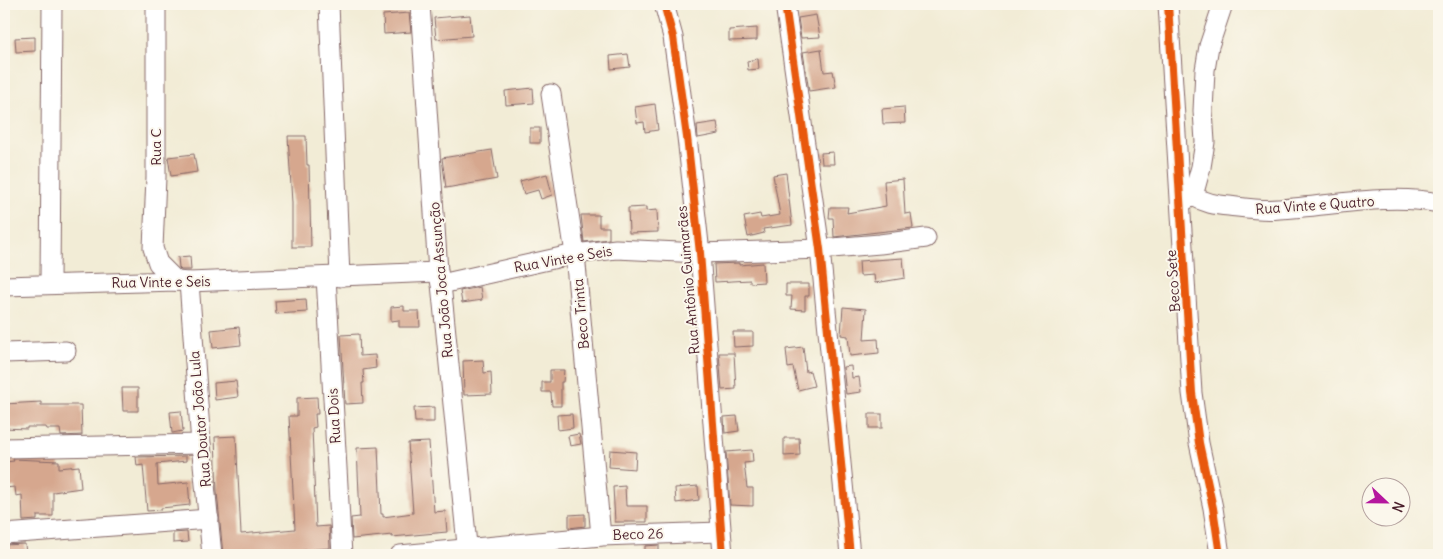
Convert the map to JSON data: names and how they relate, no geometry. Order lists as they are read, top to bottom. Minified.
{"streets":{"street":["Rua C","Rua Vinte e Quatro","Rua Vinte e Seis","Rua João Joca Assunção","Rua Antônio Guimarães","Beco Sete","Beco Trinta","Rua Dois","Rua Doutor João Lula","Beco 26"]},"crossings":[["Rua C","Rua Vinte e Seis"],["Rua C","Rua Doutor João Lula"],["Rua Vinte e Quatro","Beco Sete"],["Rua Vinte e Seis","Rua João Joca Assunção"],["Rua Vinte e Seis","Rua Antônio Guimarães"],["Rua Vinte e Seis","Beco Trinta"],["Rua Vinte e Seis","Rua Dois"],["Rua Vinte e Seis","Rua Doutor João Lula"],["Rua João Joca Assunção","Beco 26"],["Rua Antônio Guimarães","Beco 26"],["Beco Trinta","Beco 26"]],"north":"right"}
